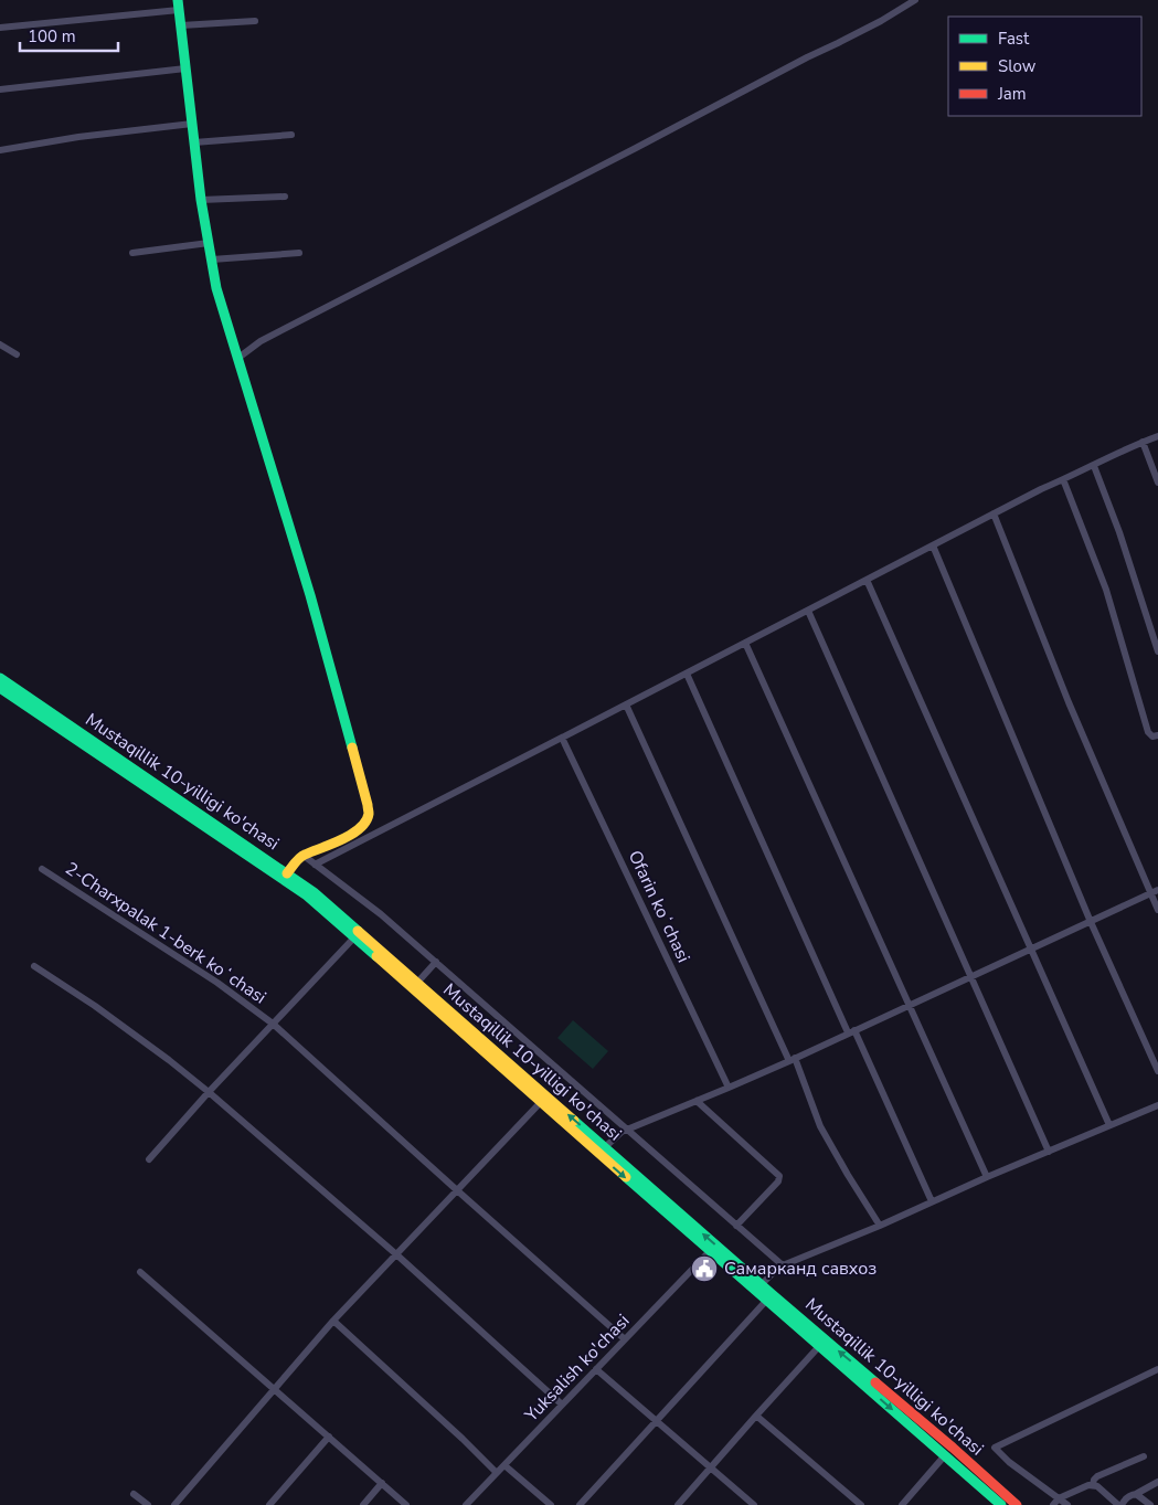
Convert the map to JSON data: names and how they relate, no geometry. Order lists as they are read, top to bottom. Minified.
{"streets":{"main road":["Mustaqillik 10-yilligi ko'chasi"],"street":["Ofarin koʻchasi","2-Charxpalak 1-berk koʻchasi","Yuksalish ko'chasi"]},"crossings":[["Mustaqillik 10-yilligi ko'chasi","Yuksalish ko'chasi"],["2-Charxpalak 1-berk koʻchasi","Yuksalish ko'chasi"]],"places":{"public building":["Самарканд савхоз"]},"legend":["Fast","Slow","Jam"],"scale_bar":"100 m"}
